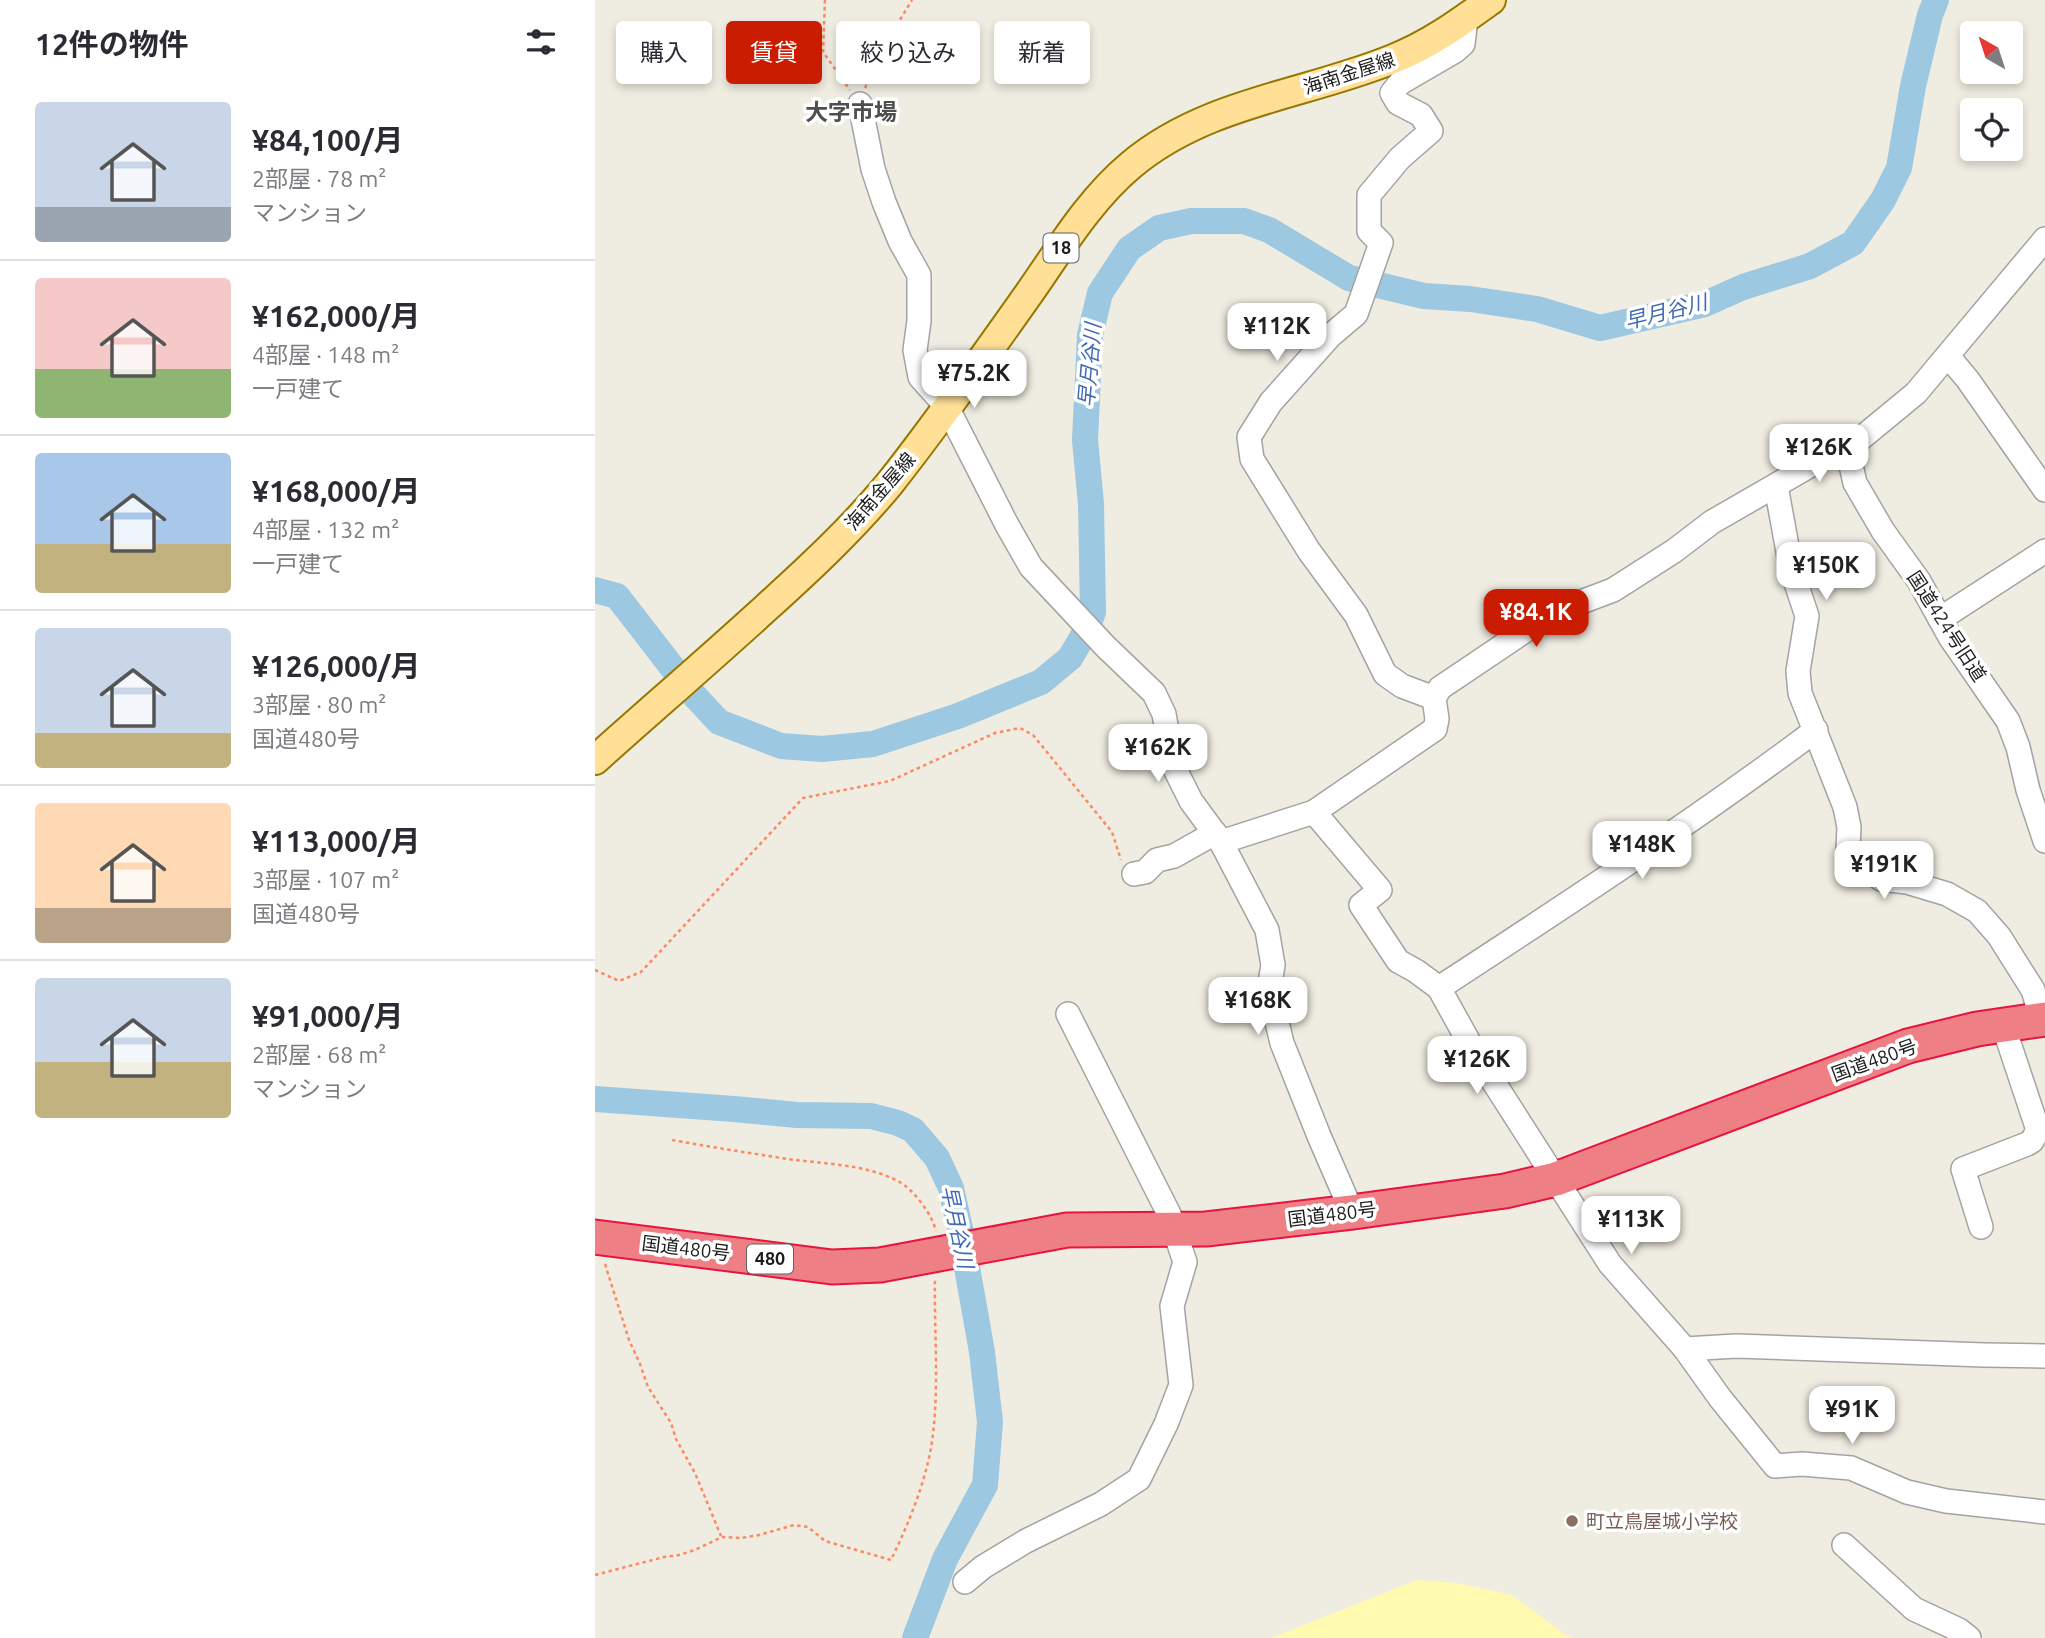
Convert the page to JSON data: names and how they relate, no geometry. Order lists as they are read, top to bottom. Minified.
{"streets":{"highway":["国道480号","480"],"main road":["海南金屋線","18"],"street":["国道424号旧道"]},"districts":["大字市場"],"water":["早月谷川"],"places":["町立鳥屋城小学校"],"north":"top left","page":{"heading":"12件の物件","chip":["購入","賃貸","絞り込み","新着"],"list":[{"name":"¥84,100/月","note":"2部屋 · 78 m² · マンション"},{"name":"¥162,000/月","note":"4部屋 · 148 m² · 一戸建て"},{"name":"¥168,000/月","note":"4部屋 · 132 m² · 一戸建て"},{"name":"¥126,000/月","note":"3部屋 · 80 m² · 国道480号"},{"name":"¥113,000/月","note":"3部屋 · 107 m² · 国道480号"},{"name":"¥91,000/月","note":"2部屋 · 68 m² · マンション"}],"price":["¥112K","¥75.2K","¥126K","¥150K","¥84.1K","¥162K","¥148K","¥191K","¥168K","¥126K","¥113K","¥91K"]}}
